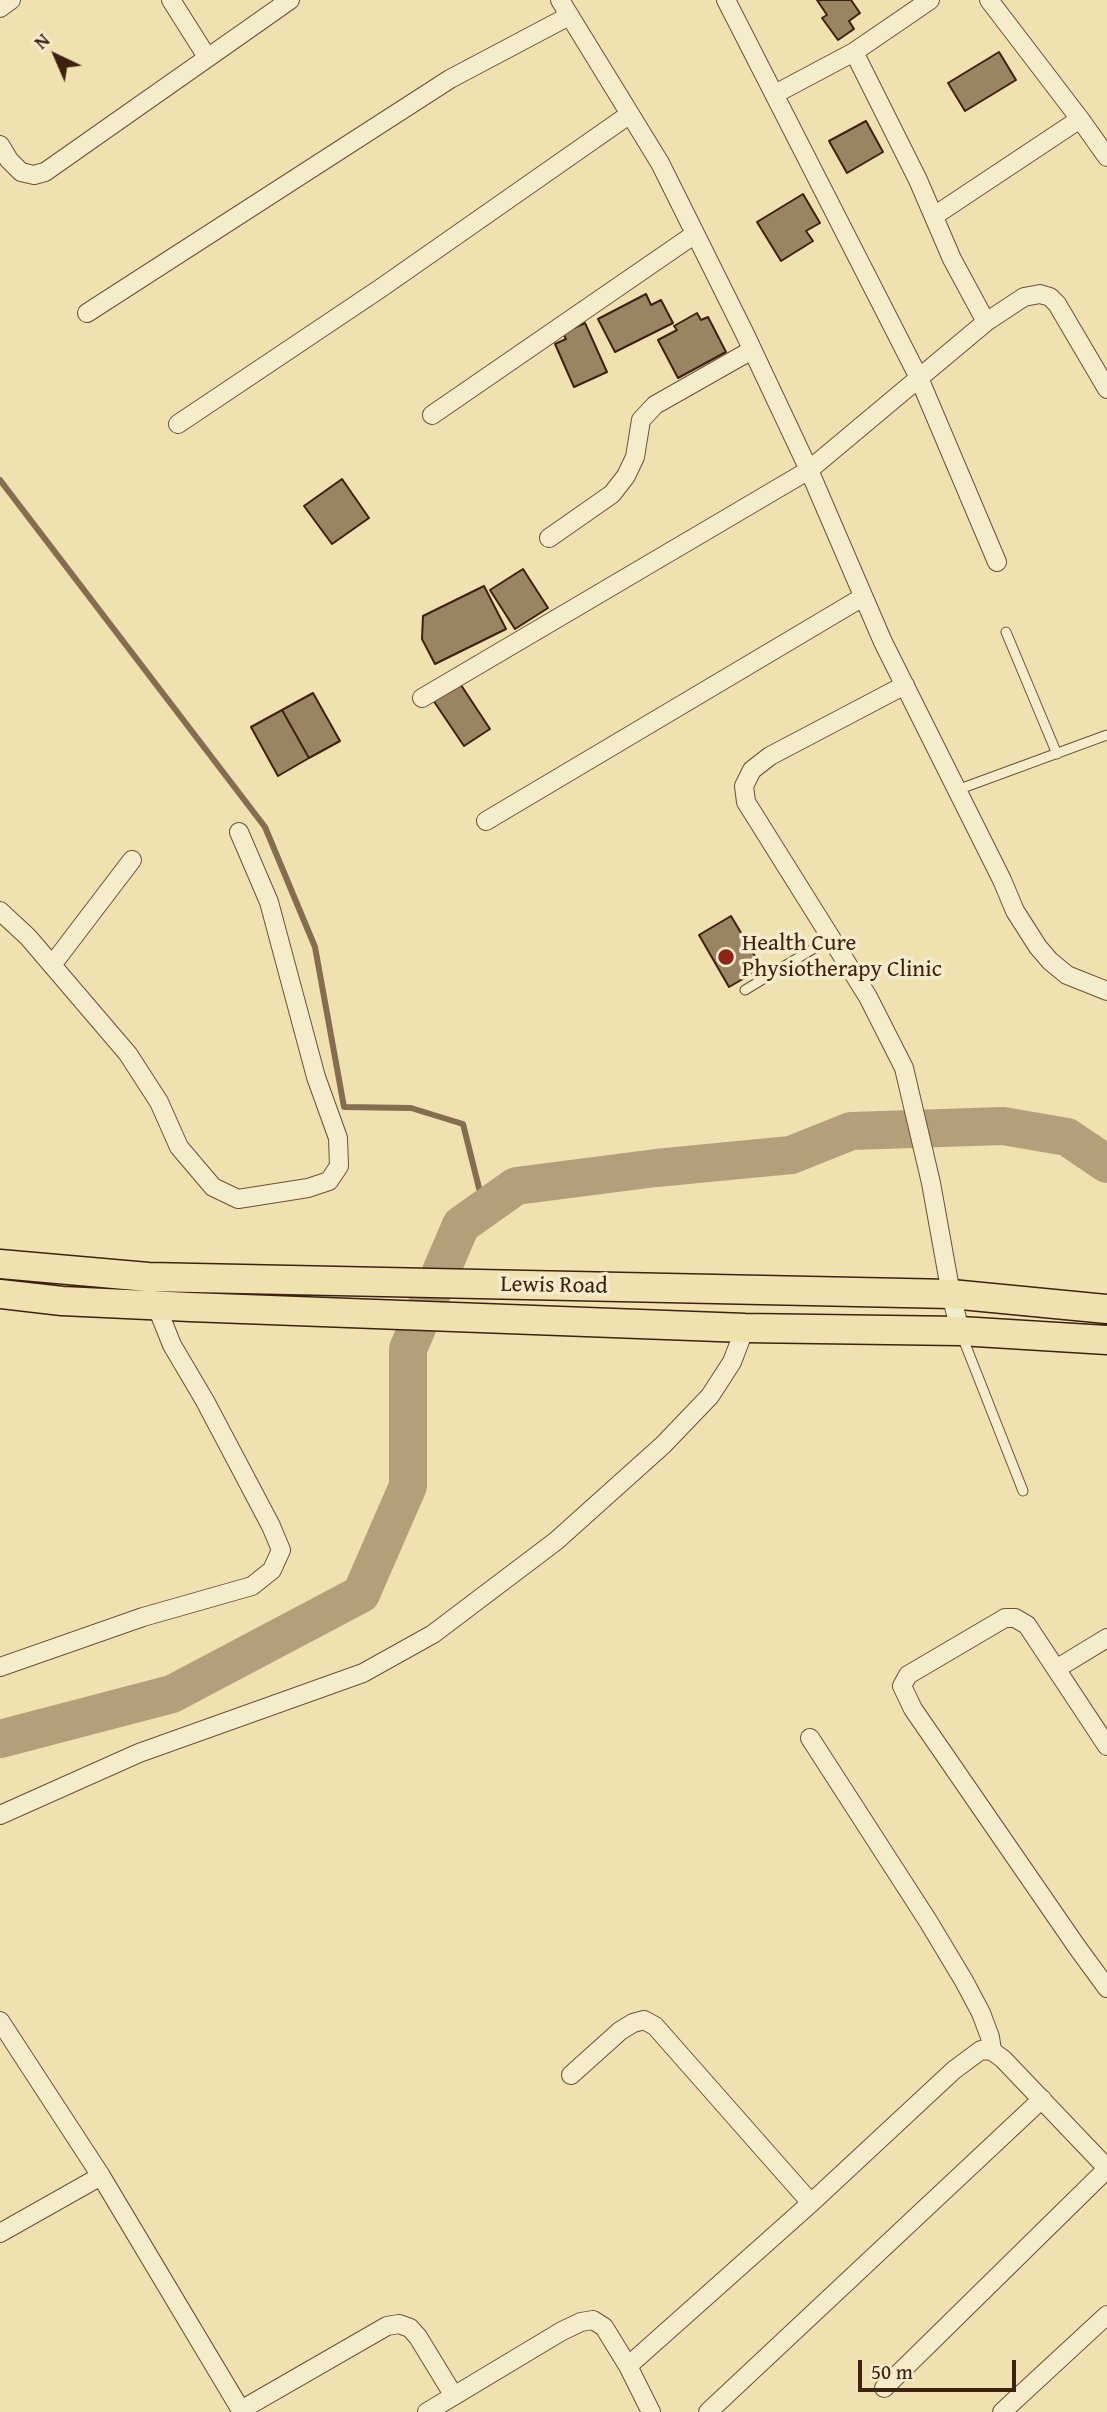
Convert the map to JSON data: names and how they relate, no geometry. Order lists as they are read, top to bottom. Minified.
{"streets":{"main road":["Lewis Road"]},"places":["Health Cure Physiotherapy Clinic"],"scale_bar":"50 m","north":"top left"}
